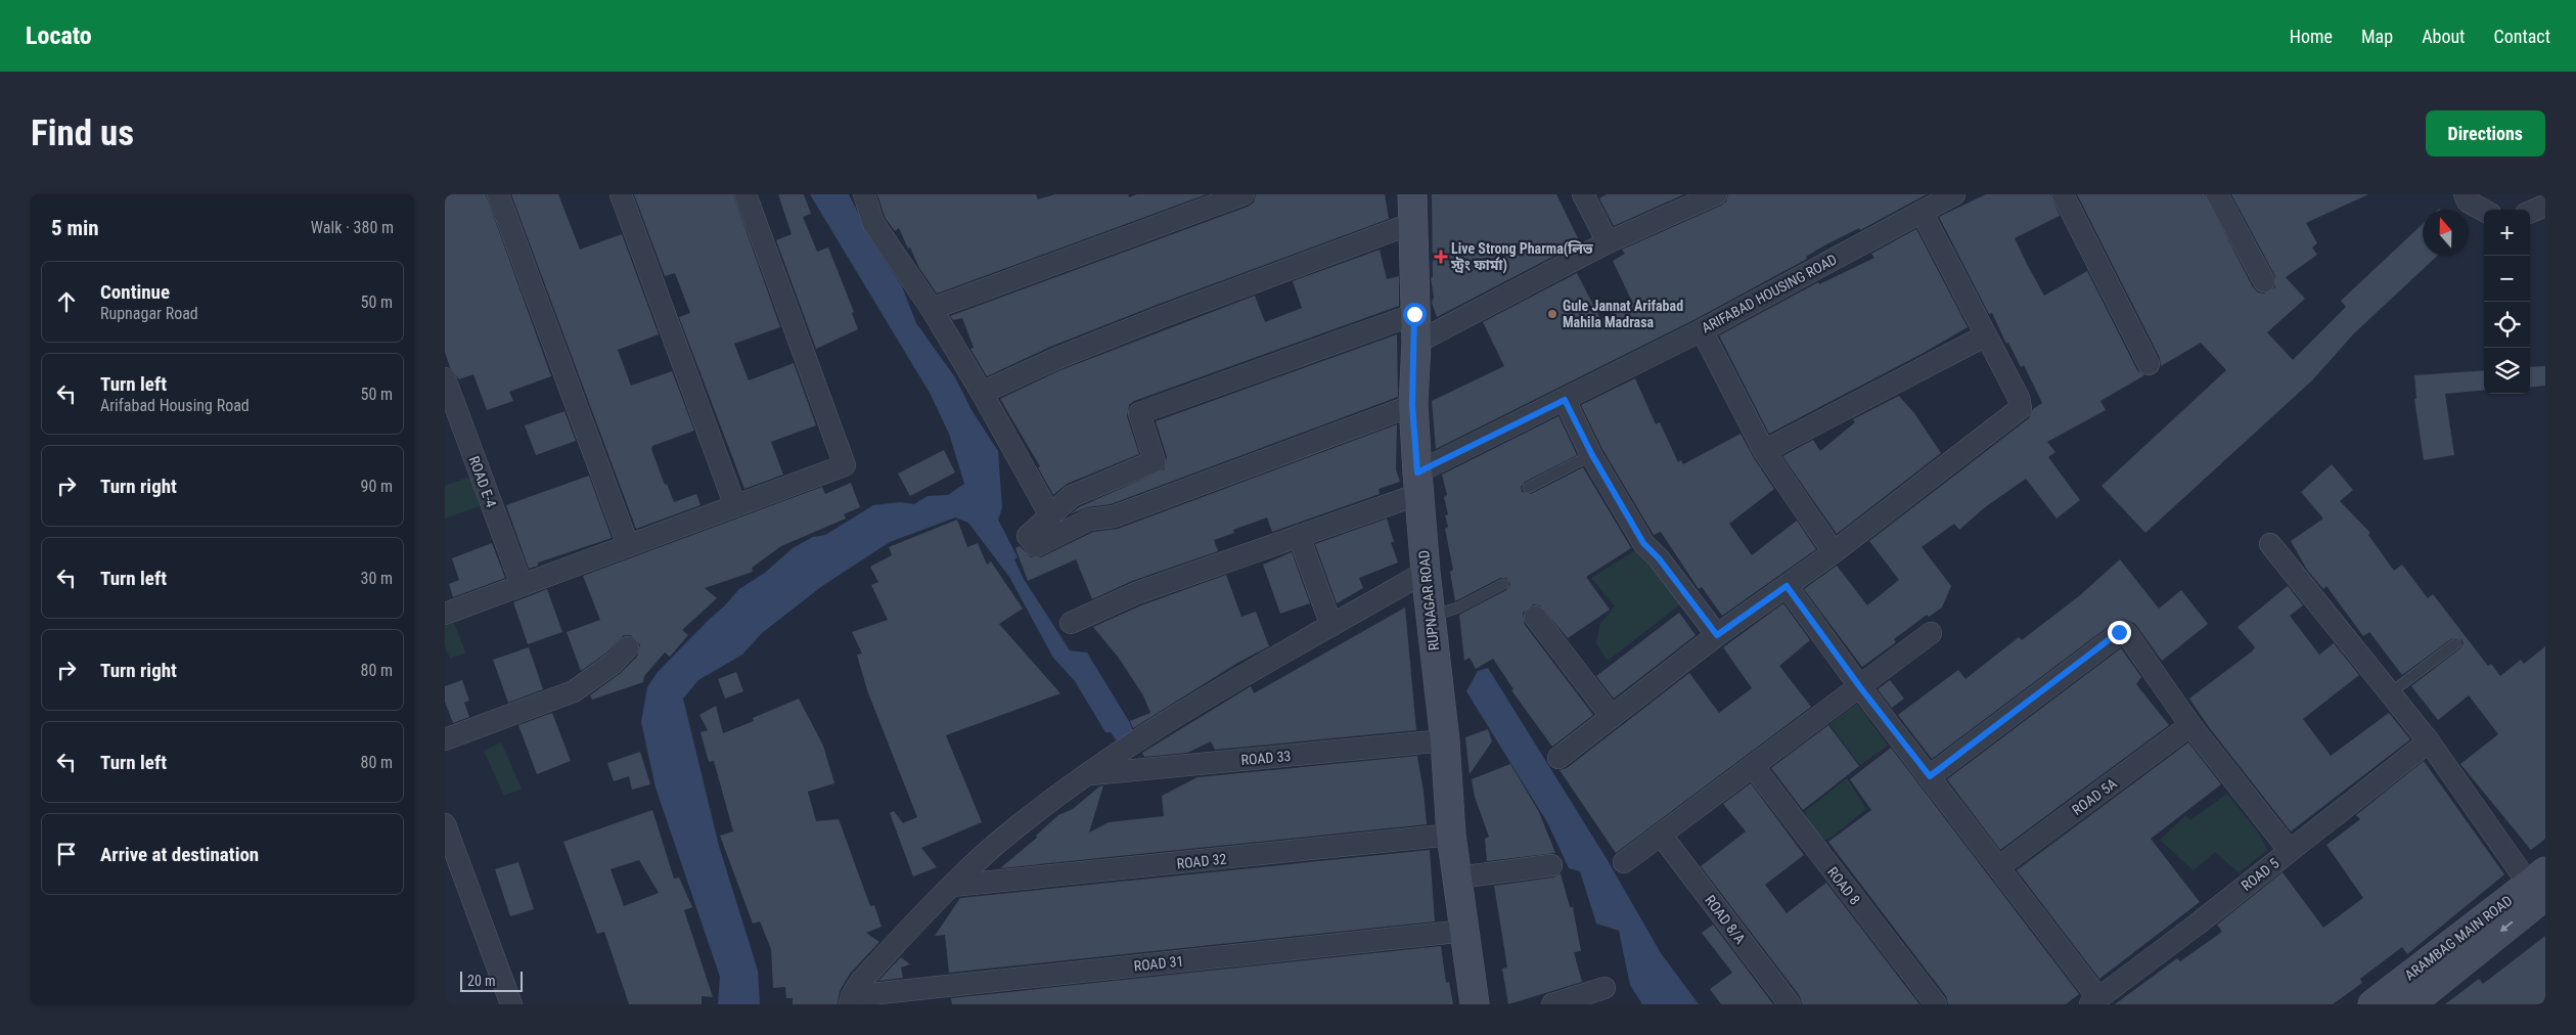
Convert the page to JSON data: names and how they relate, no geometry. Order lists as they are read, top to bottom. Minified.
{"streets":{"street":["ARIFABAD HOUSING ROAD","ROAD E-4","RUPNAGAR ROAD","ROAD 33","ROAD 5A","ROAD 32","ROAD 5","ROAD 8","ROAD 8/A","ARAMBAG MAIN ROAD","ROAD 31"]},"crossings":[["ARIFABAD HOUSING ROAD","RUPNAGAR ROAD"],["RUPNAGAR ROAD","ROAD 33"],["RUPNAGAR ROAD","ROAD 32"],["RUPNAGAR ROAD","ROAD 31"]],"places":{"health":["Live Strong Pharma(লিভ স্ট্রং ফার্মা)"],"other":["Gule Jannat Arifabad Mahila Madrasa"]},"scale_bar":"20 m","north":"top","page":{"header":"Locato","nav":["Home","Map","About","Contact"],"buttons":"Directions","title":"Find us","heading":["5 min","Walk · 380 m"],"map_buttons":["+","−"],"list":[["Continue","Rupnagar Road","50 m"],["Turn left","Arifabad Housing Road","50 m"],["Turn right","90 m"],["Turn left","30 m"],["Turn right","80 m"],["Turn left","80 m"],"Arrive at destination"],"scale":"20 m"}}
